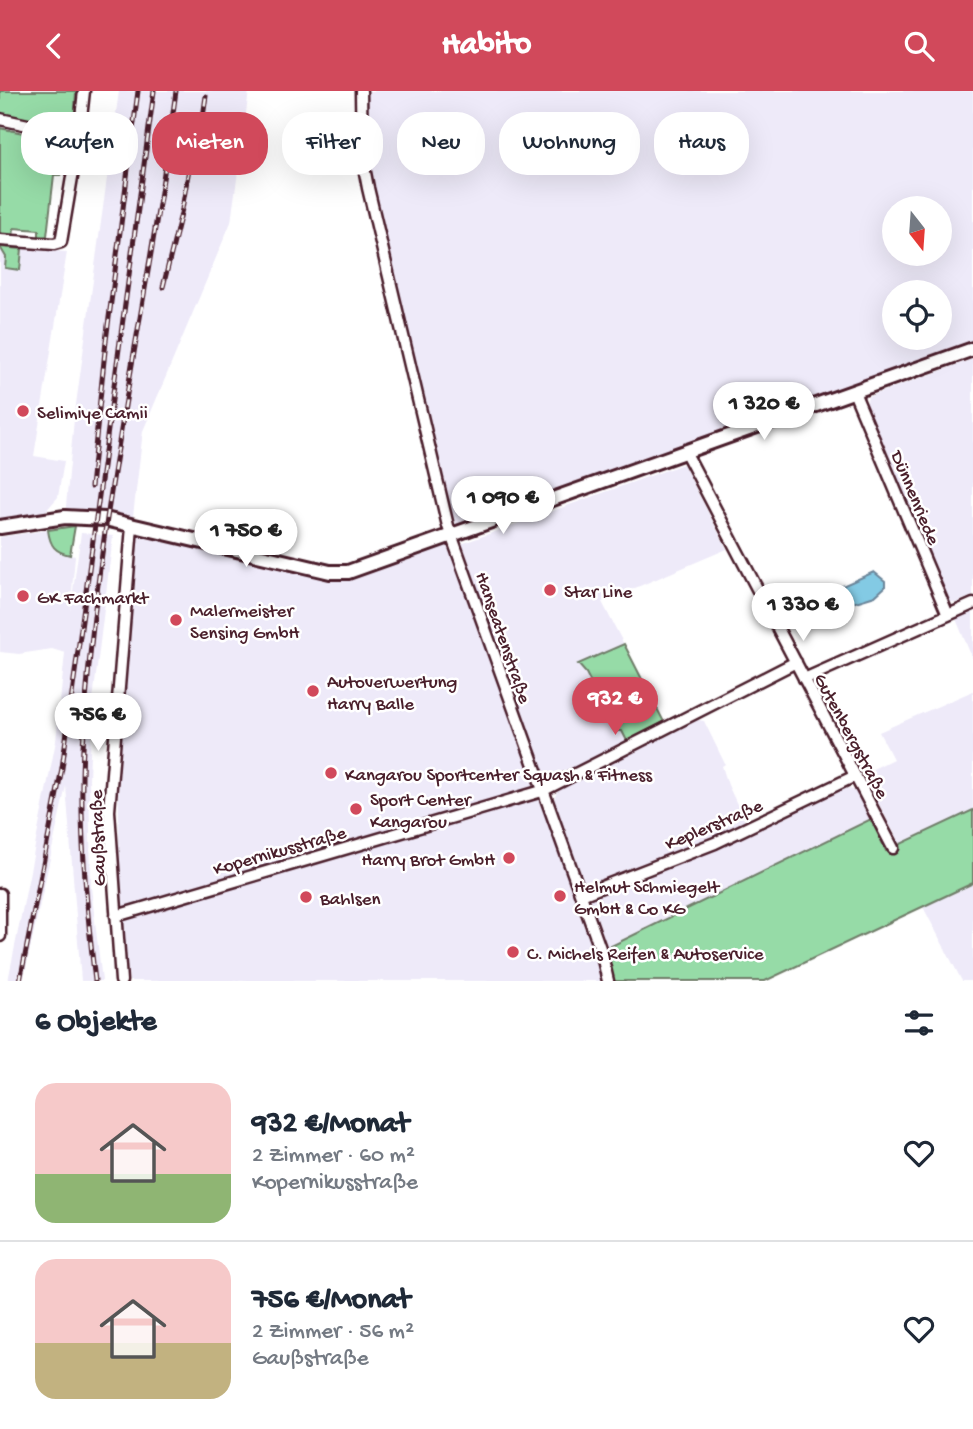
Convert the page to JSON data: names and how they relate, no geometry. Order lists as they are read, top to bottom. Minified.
{"streets":{"street":["Dünnenriede","Hanseatenstraße","Gutenbergstraße","Keplerstraße","Gaußstraße","Kopernikusstraße"]},"crossings":[["Hanseatenstraße","Keplerstraße"],["Hanseatenstraße","Kopernikusstraße"],["Gutenbergstraße","Keplerstraße"],["Gutenbergstraße","Kopernikusstraße"],["Gaußstraße","Kopernikusstraße"]],"places":["Selimiye Camii","Star Line","GK Fachmarkt","Malermeister Sensing GmbH","Autoverwertung Harry Balle","Kangarou Sportcenter Squash & Fitness","Sport Center Kangarou","Harry Brot GmbH","Helmut Schmiegelt GmbH & Co KG","Bahlsen","C. Michels Reifen & Autoservice"],"north":"bottom","page":{"header":"Habito","chip":["Kaufen","Mieten","Filter","Neu","Wohnung","Haus"],"price":["1 320 €","1 090 €","1 750 €","1 330 €","932 €","756 €"],"heading":"6 Objekte","list":[{"name":"932 €/Monat","note":"2 Zimmer · 60 m² · Kopernikusstraße"},{"name":"756 €/Monat","note":"2 Zimmer · 56 m² · Gaußstraße"}]}}
